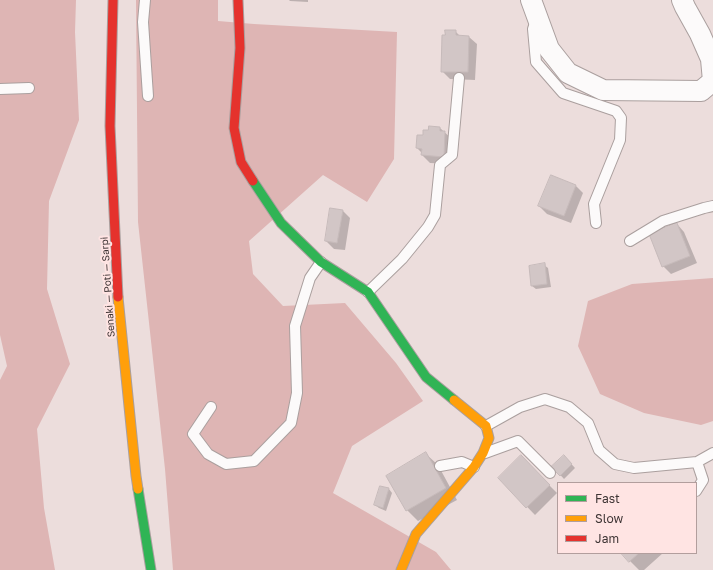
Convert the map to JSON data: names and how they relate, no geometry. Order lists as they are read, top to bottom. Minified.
{"streets":{"main road":["Senaki — Poti — Sarpi"]},"legend":["Fast","Slow","Jam"]}
